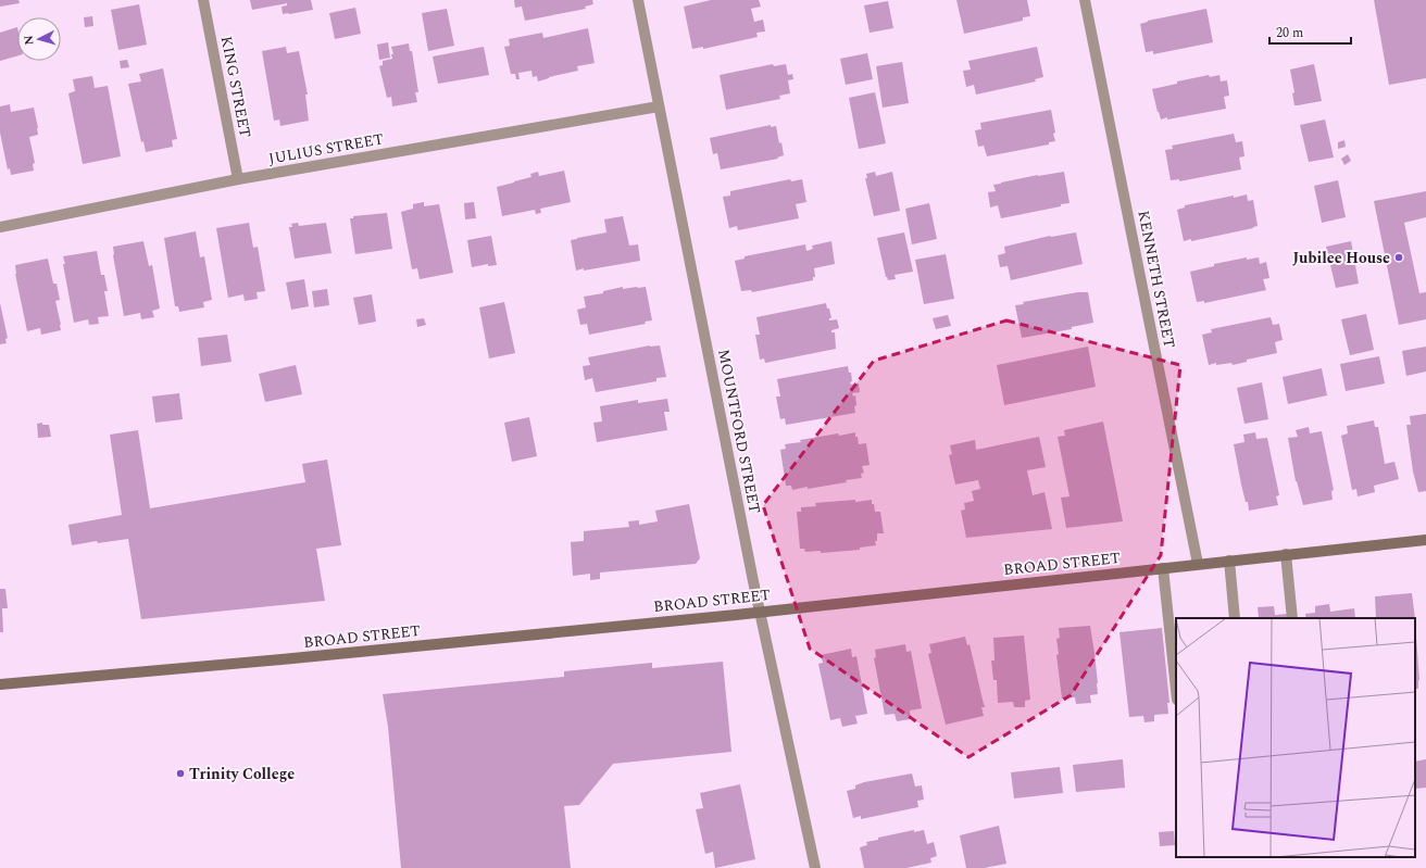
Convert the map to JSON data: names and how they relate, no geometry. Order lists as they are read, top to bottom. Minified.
{"streets":{"main road":["BROAD STREET"],"street":["KING STREET","JULIUS STREET","KENNETH STREET","MOUNTFORD STREET"]},"crossings":[["KING STREET","JULIUS STREET"],["JULIUS STREET","MOUNTFORD STREET"],["KENNETH STREET","BROAD STREET"],["MOUNTFORD STREET","BROAD STREET"]],"places":["Jubilee House","Trinity College"],"scale_bar":"20 m","north":"left"}
